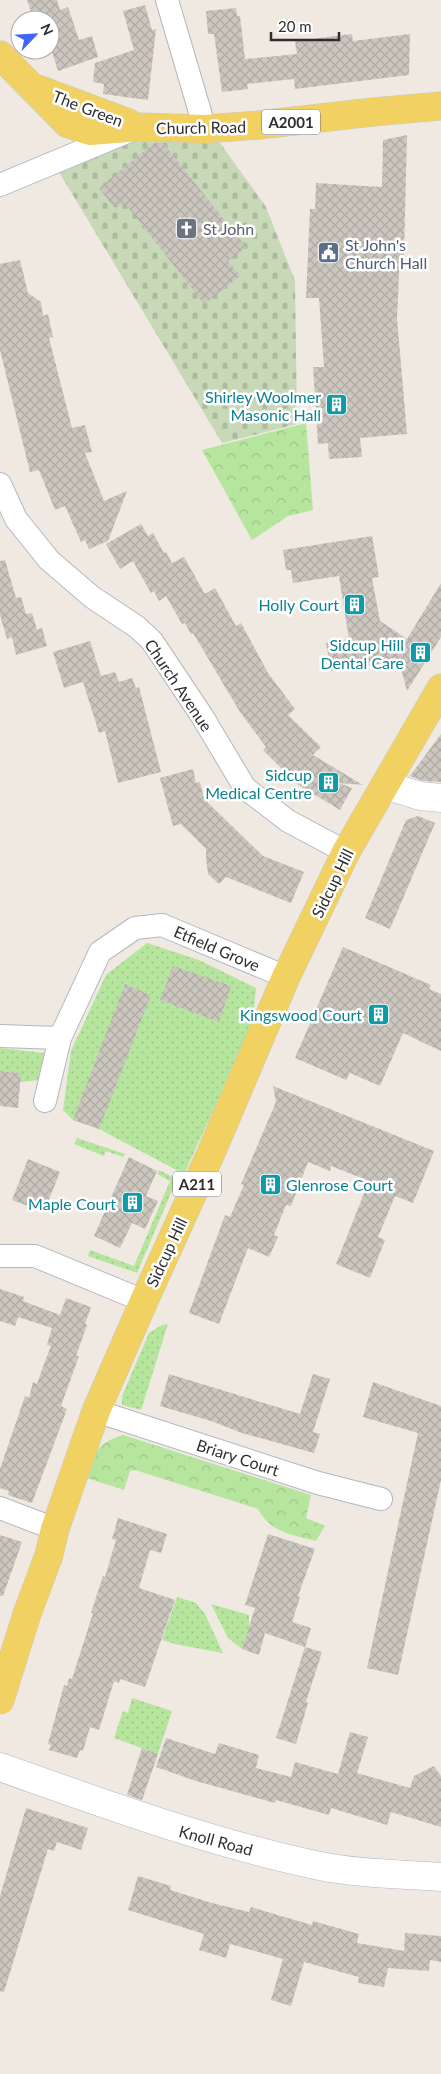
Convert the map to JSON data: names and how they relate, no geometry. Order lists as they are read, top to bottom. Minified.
{"streets":{"main road":["The Green","A2001","Church Road","Sidcup Hill","A211"],"street":["Church Avenue","Etfield Grove","Briary Court","Knoll Road"]},"crossings":[["The Green","Church Road"],["Church Avenue","Sidcup Hill"],["Sidcup Hill","Etfield Grove"],["Sidcup Hill","Briary Court"]],"places":{"church":["St John"],"public building":["St John's Church Hall"],"building":["Shirley Woolmer Masonic Hall","Holly Court","Sidcup Hill Dental Care","Sidcup Medical Centre","Kingswood Court","Glenrose Court","Maple Court"]},"scale_bar":"20 m","north":"top right"}
